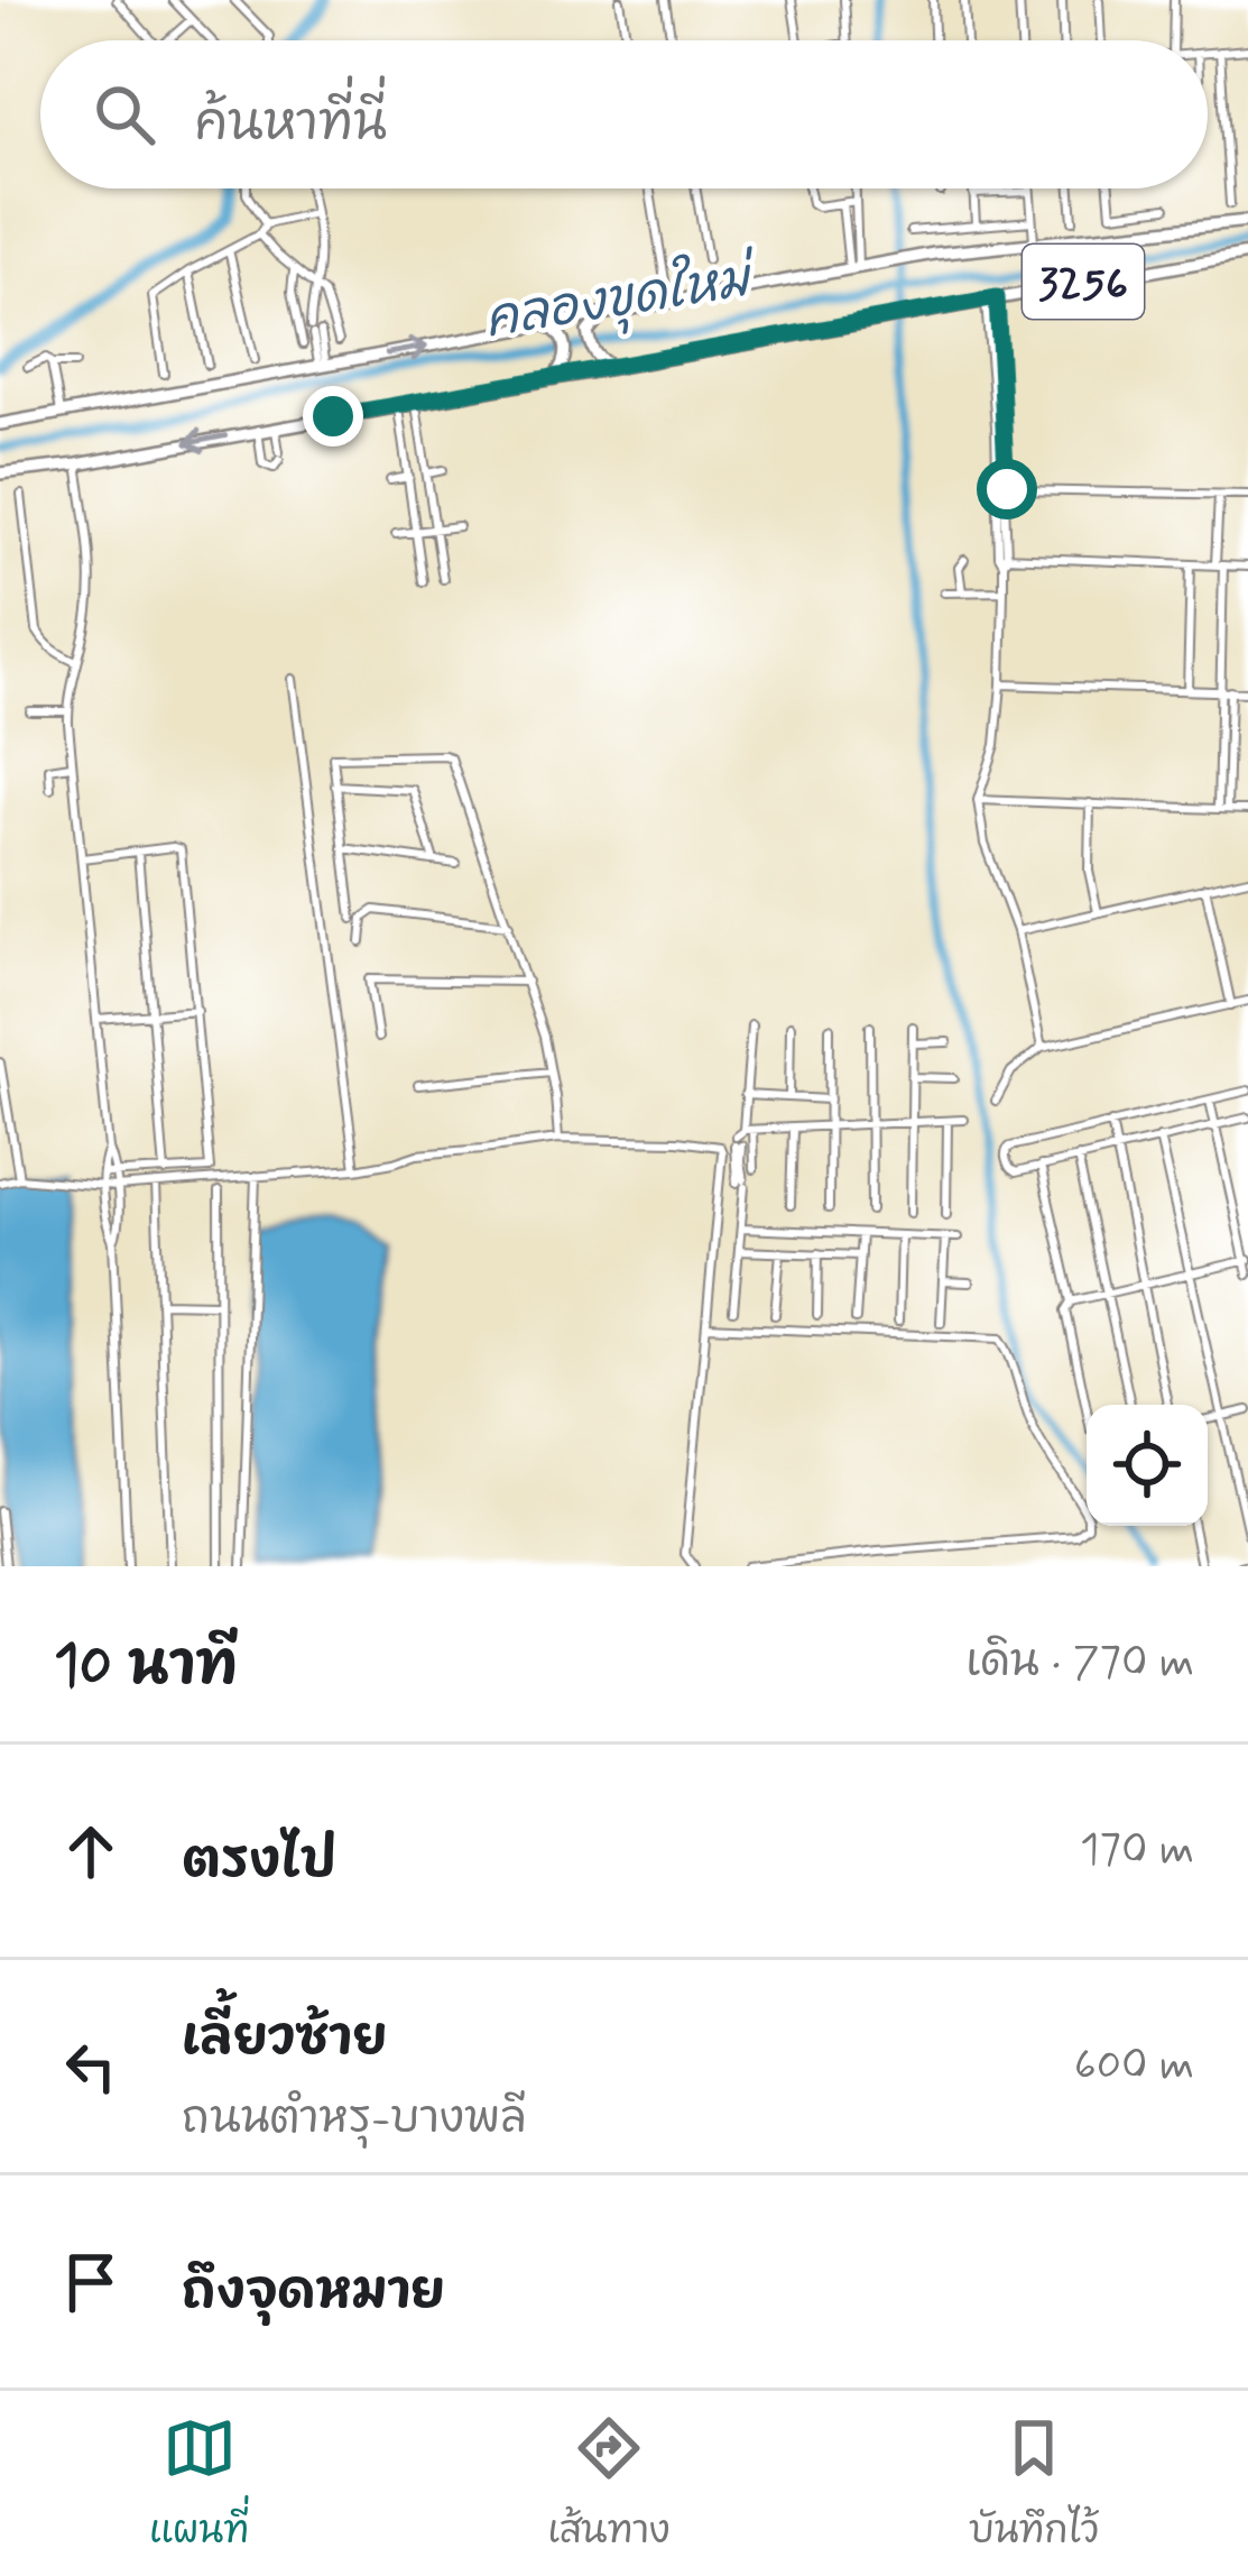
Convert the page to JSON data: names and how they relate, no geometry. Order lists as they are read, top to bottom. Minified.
{"streets":{"main road":["3256"]},"water":["คลองขุดใหม่"],"page":{"search":"ค้นหาที่นี่","heading":["10 นาที","เดิน · 770 m"],"list":[["ตรงไป","170 m"],["เลี้ยวซ้าย","ถนนตำหรุ-บางพลี","600 m"],"ถึงจุดหมาย"],"nav":["แผนที่","เส้นทาง","บันทึกไว้"]}}
